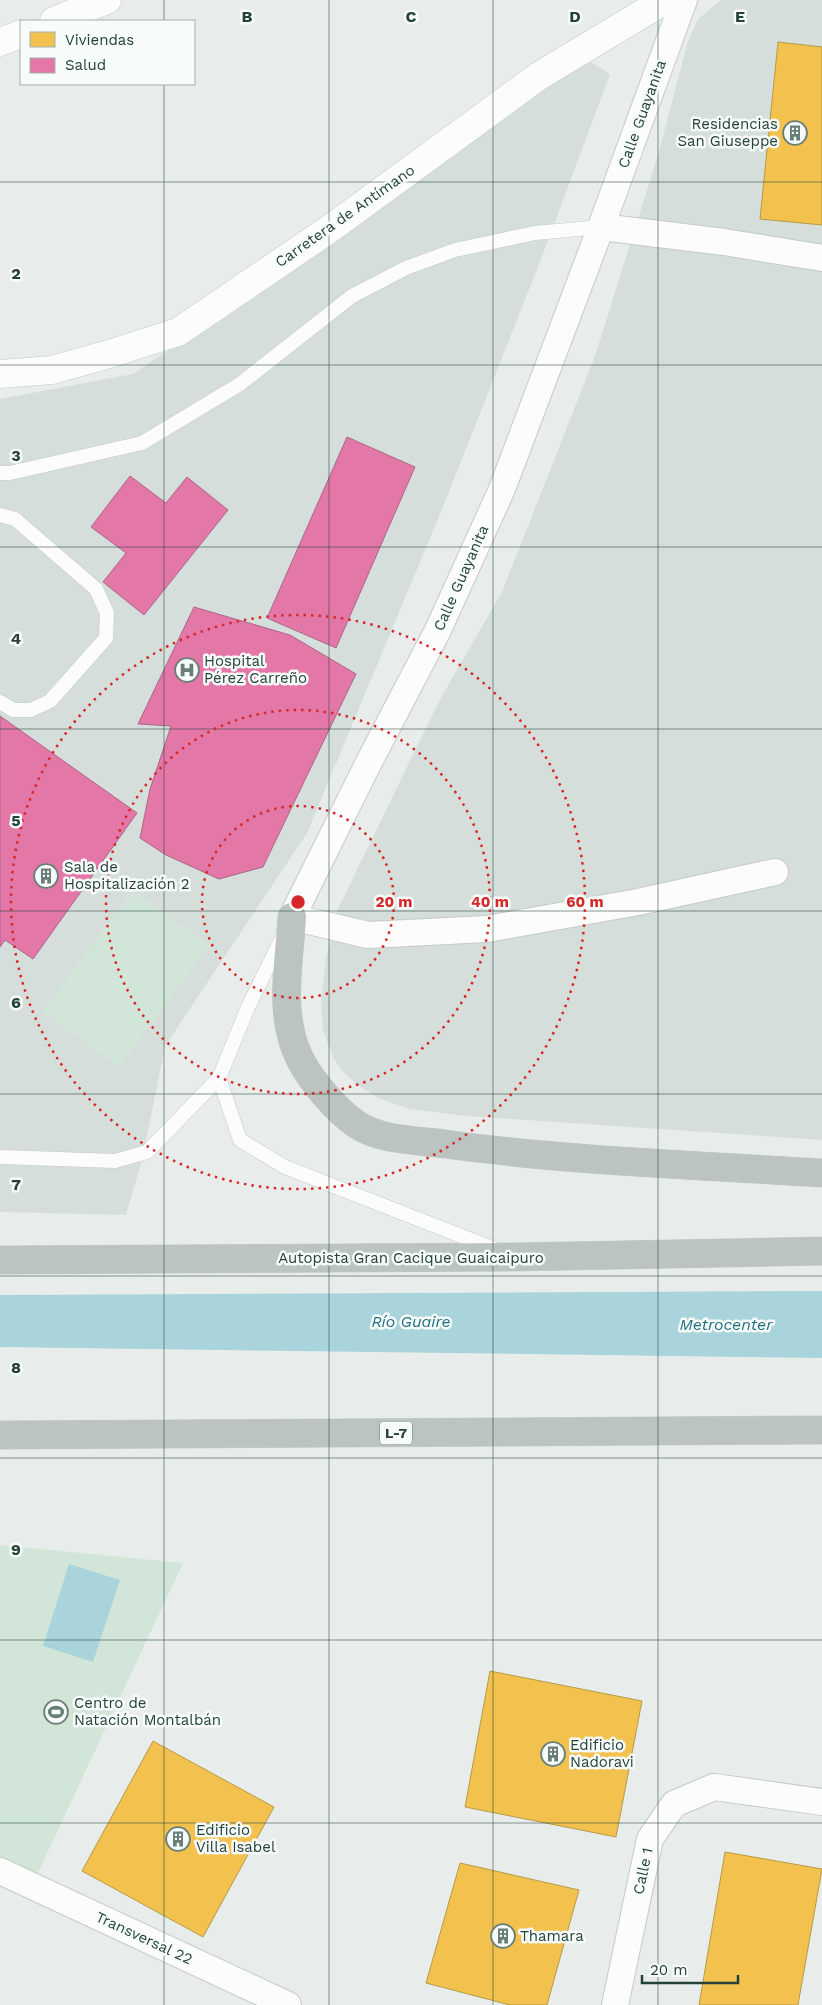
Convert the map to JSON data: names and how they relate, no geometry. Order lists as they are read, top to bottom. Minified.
{"streets":{"highway":["Autopista Gran Cacique Guaicaipuro","L-7"],"main road":["Carretera de Antímano"],"street":["Calle Guayanita","Calle 1","Transversal 22"]},"water":["Río Guaire","Metrocenter"],"places":{"building":["Residencias San Giuseppe","Sala de Hospitalización 2","Edificio Nadoravi","Edificio Villa Isabel","Thamara"],"hospital":["Hospital Pérez Carreño"],"sports":["Centro de Natación Montalbán"]},"legend":["Viviendas","Salud"],"scale_bar":"20 m","grid":{"columns":["B","C","D","E"],"rows":["2","3","4","5","6","7","8","9"]},"rings":["20 m","40 m","60 m"]}
